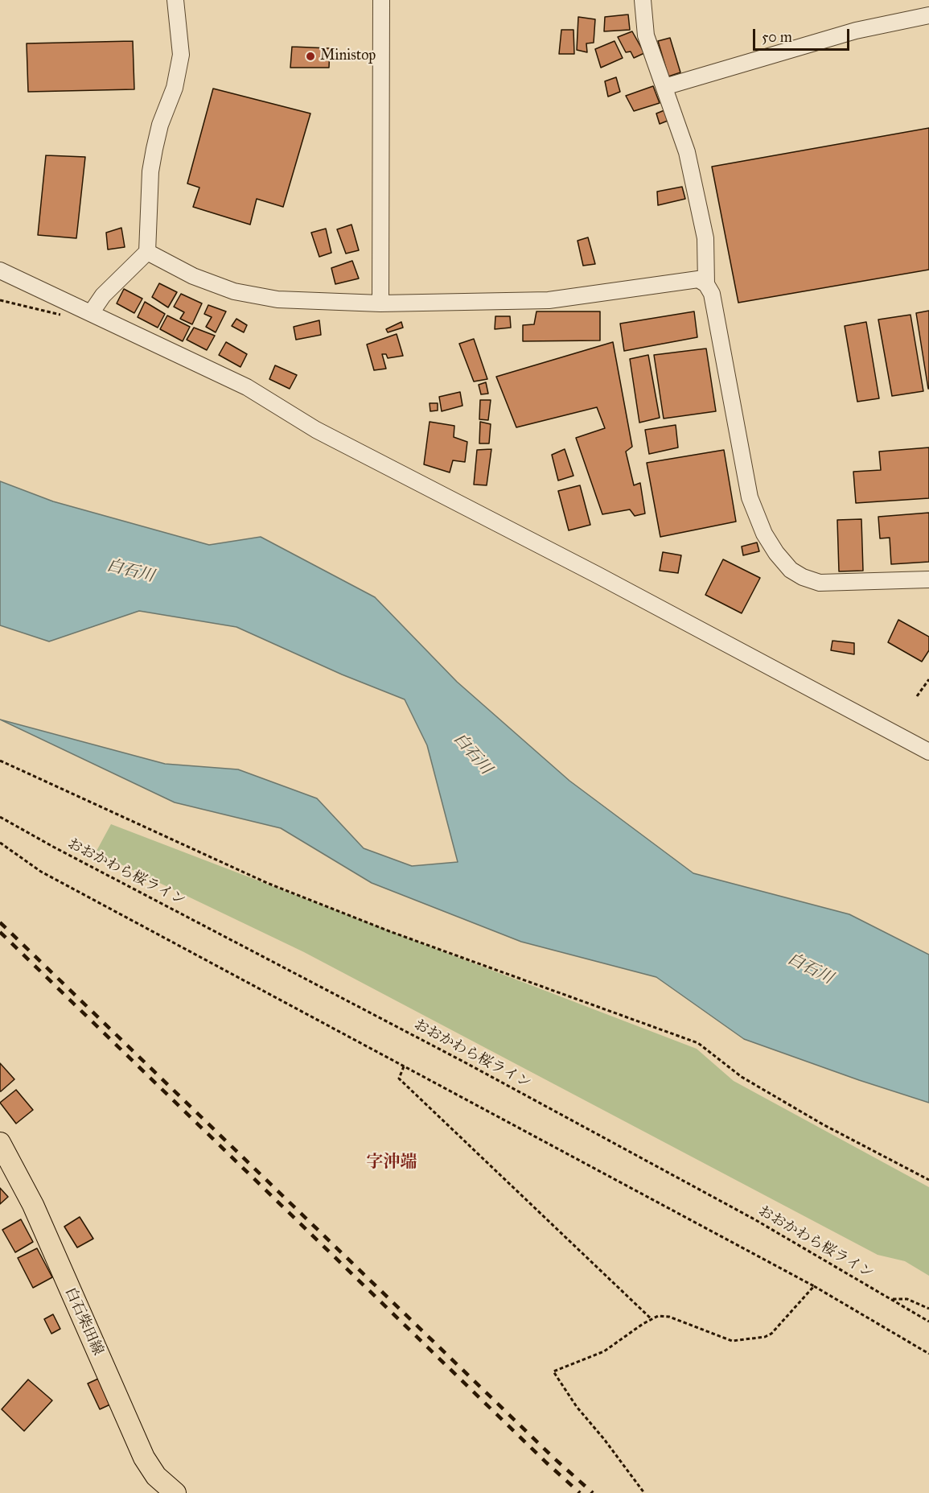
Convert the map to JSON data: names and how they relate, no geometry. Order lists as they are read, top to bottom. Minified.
{"streets":{"main road":["白石柴田線"],"path":["おおかわら桜ライン"]},"districts":["字沖端"],"water":["白石川"],"places":["Ministop"],"scale_bar":"50 m"}
